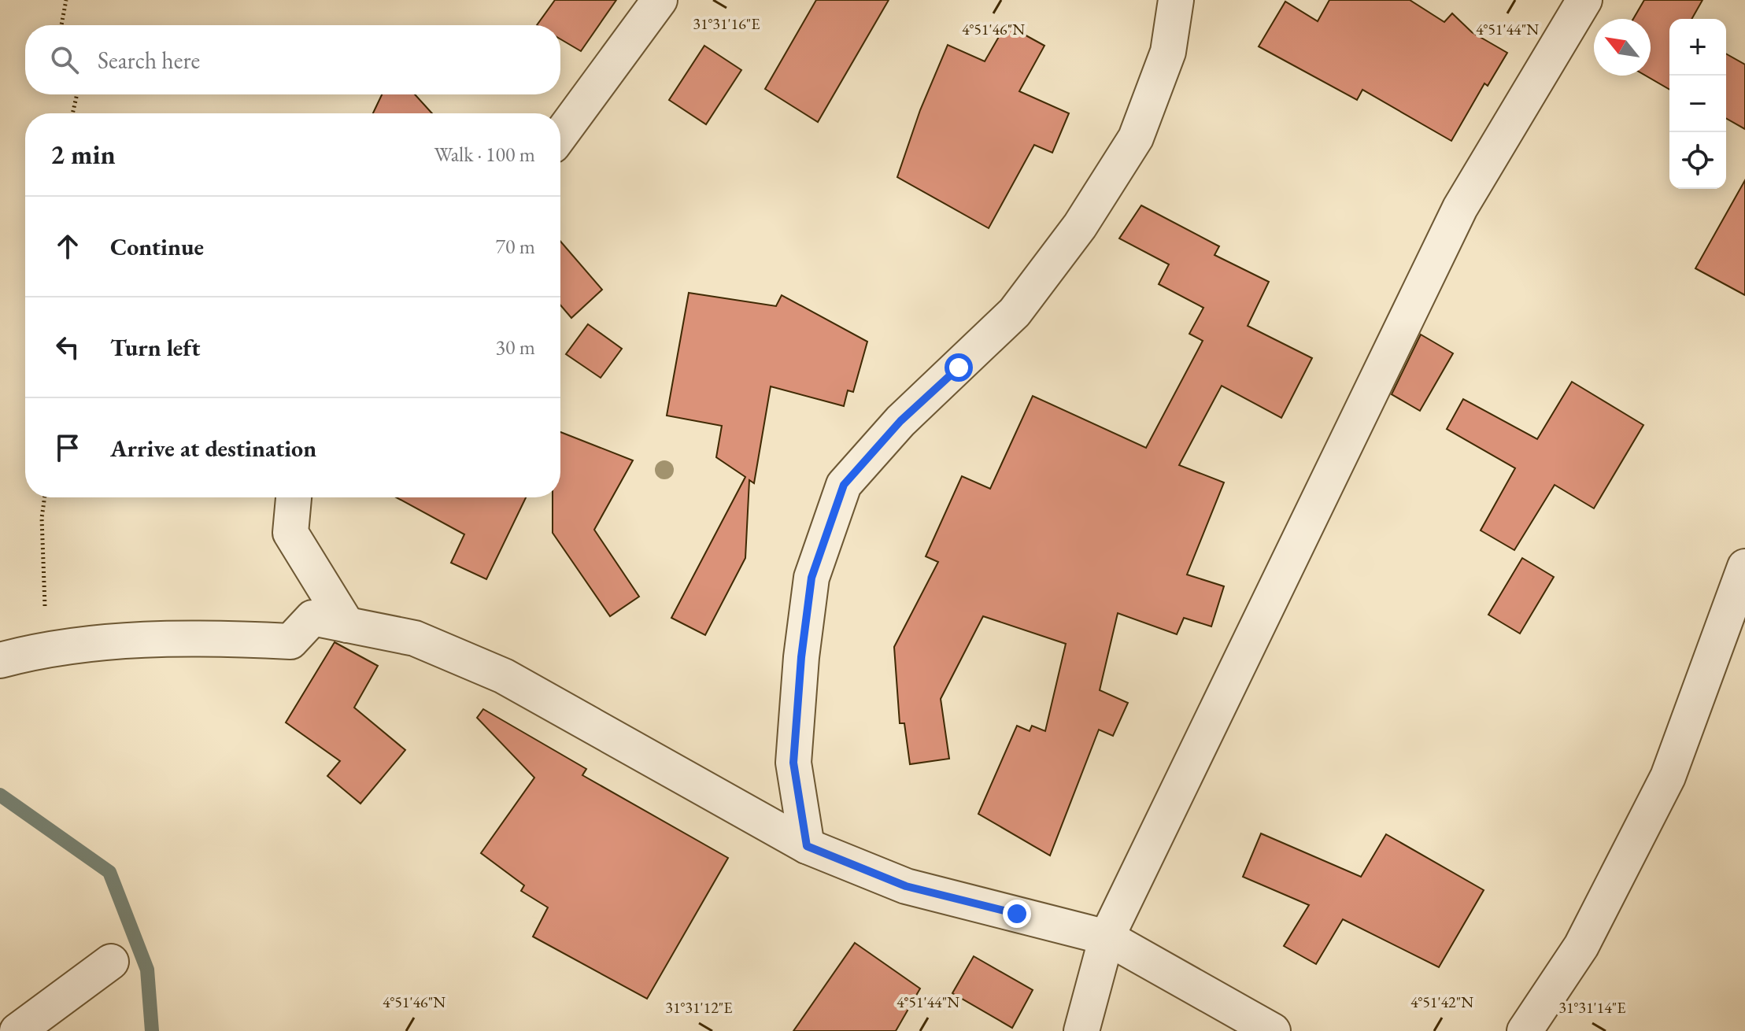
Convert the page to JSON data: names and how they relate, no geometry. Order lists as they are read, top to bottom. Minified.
{"north":"top left","page":{"map_buttons":["+","−"],"search":"Search here","heading":["2 min","Walk · 100 m"],"list":[["Continue","70 m"],["Turn left","30 m"],"Arrive at destination"]},"coordinates":["31°31'16\"E","4°51'46\"N","4°51'44\"N","4°51'42\"N","31°31'12\"E","31°31'14\"E"]}
